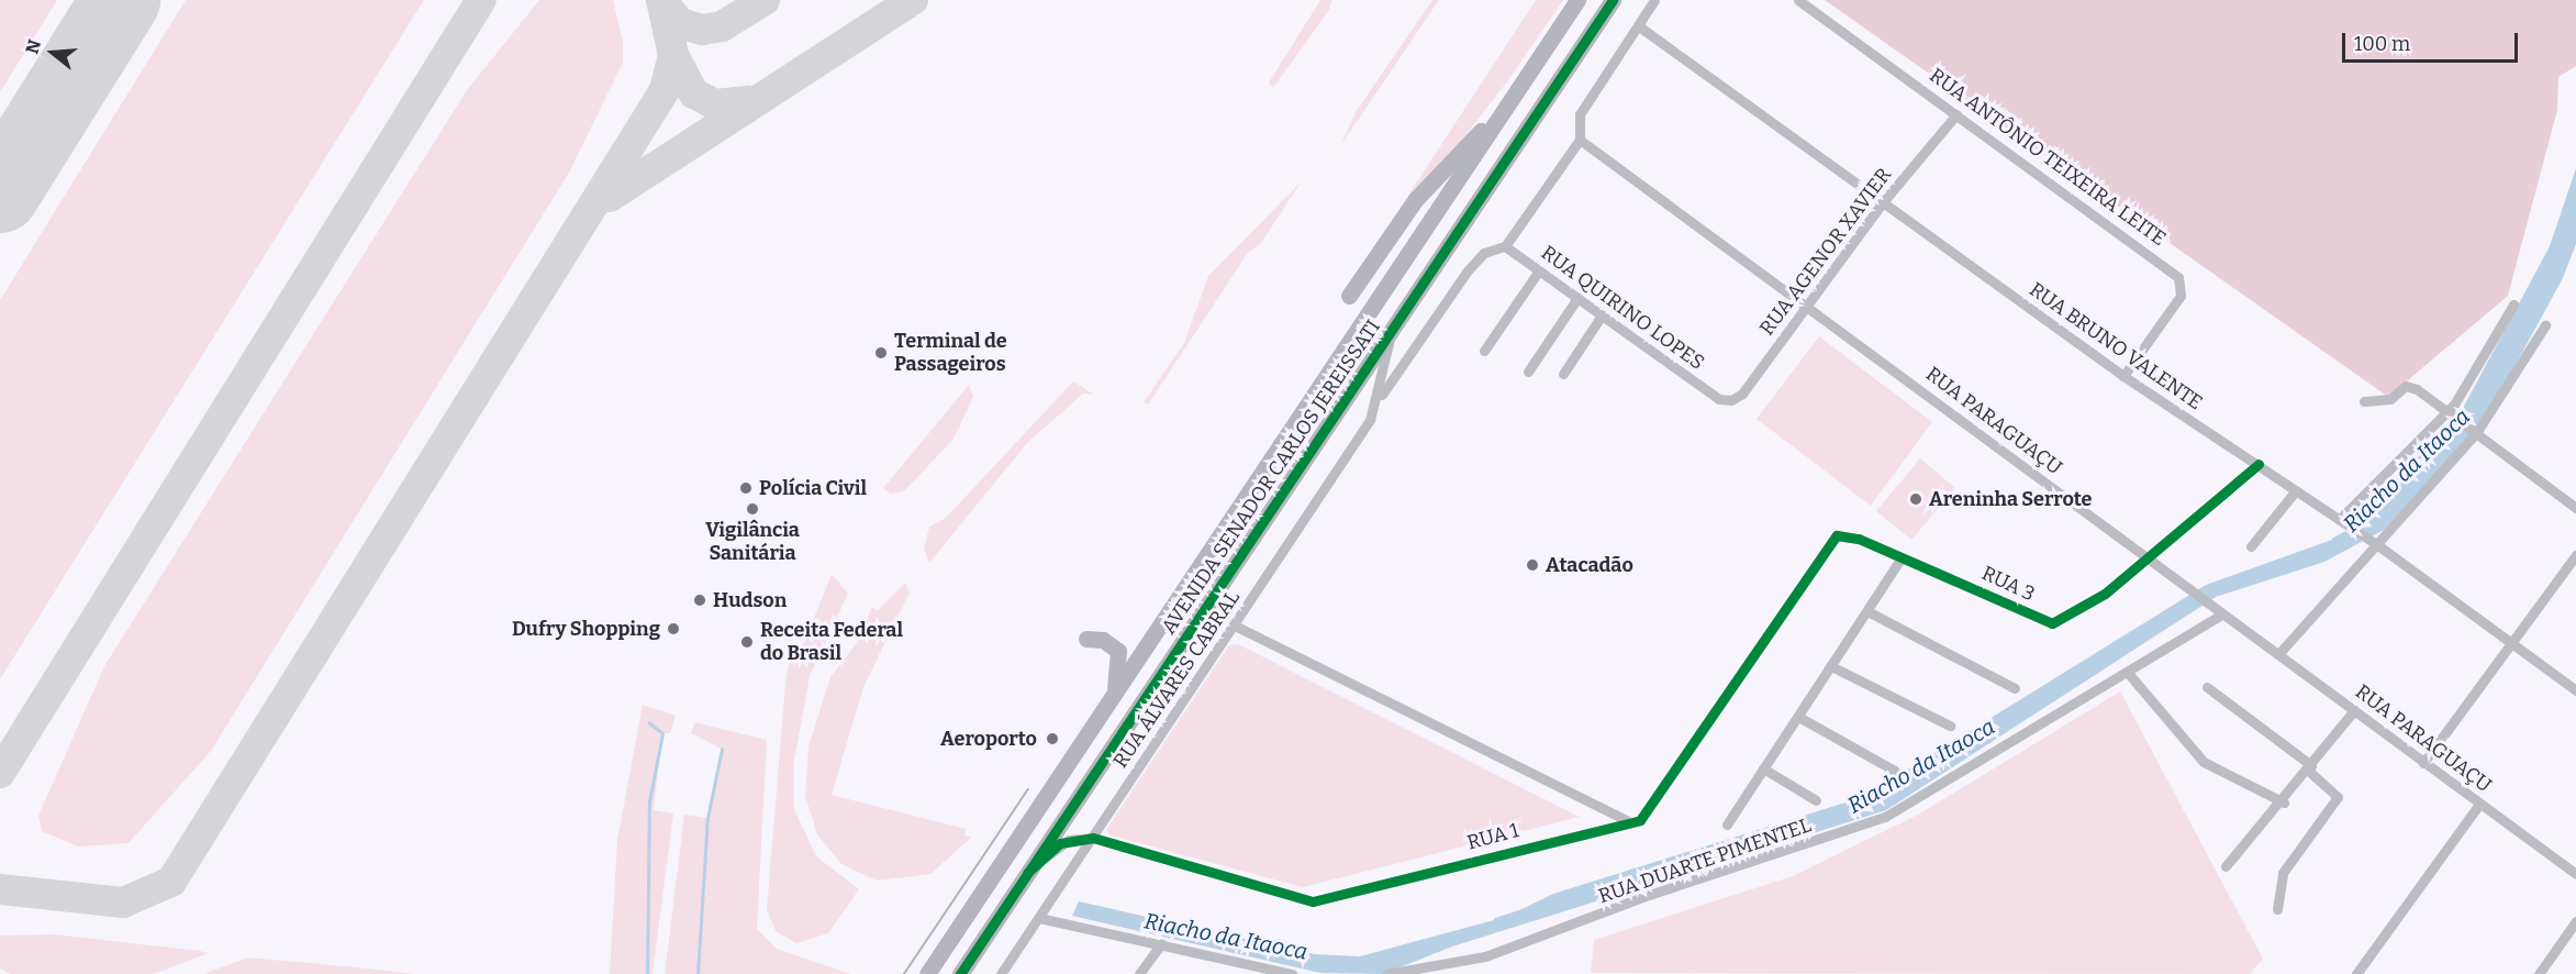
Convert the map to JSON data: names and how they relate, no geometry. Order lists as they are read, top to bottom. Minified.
{"streets":{"main road":["AVENIDA SENADOR CARLOS JEREISSATI"],"street":["RUA ANTÔNIO TEIXEIRA LEITE","RUA AGENOR XAVIER","RUA QUIRINO LOPES","RUA BRUNO VALENTE","RUA PARAGUAÇU","RUA 3","RUA ÁLVARES CABRAL","RUA 1","RUA DUARTE PIMENTEL"]},"crossings":[["RUA ANTÔNIO TEIXEIRA LEITE","RUA AGENOR XAVIER"],["RUA ANTÔNIO TEIXEIRA LEITE","RUA BRUNO VALENTE"],["RUA AGENOR XAVIER","RUA QUIRINO LOPES"],["RUA AGENOR XAVIER","RUA BRUNO VALENTE"],["RUA AGENOR XAVIER","RUA PARAGUAÇU"],["RUA QUIRINO LOPES","RUA ÁLVARES CABRAL"],["RUA BRUNO VALENTE","RUA 3"],["RUA BRUNO VALENTE","RUA ÁLVARES CABRAL"],["RUA PARAGUAÇU","RUA 3"],["RUA PARAGUAÇU","RUA ÁLVARES CABRAL"],["RUA PARAGUAÇU","RUA DUARTE PIMENTEL"],["AVENIDA SENADOR CARLOS JEREISSATI","RUA ÁLVARES CABRAL"],["AVENIDA SENADOR CARLOS JEREISSATI","RUA 1"],["RUA 3","RUA 1"],["RUA ÁLVARES CABRAL","RUA 1"]],"water":["Riacho da Itaoca"],"places":["Terminal de Passageiros","Polícia Civil","Areninha Serrote","Vigilância Sanitária","Atacadão","Hudson","Dufry Shopping","Receita Federal do Brasil","Aeroporto"],"scale_bar":"100 m","north":"left"}
